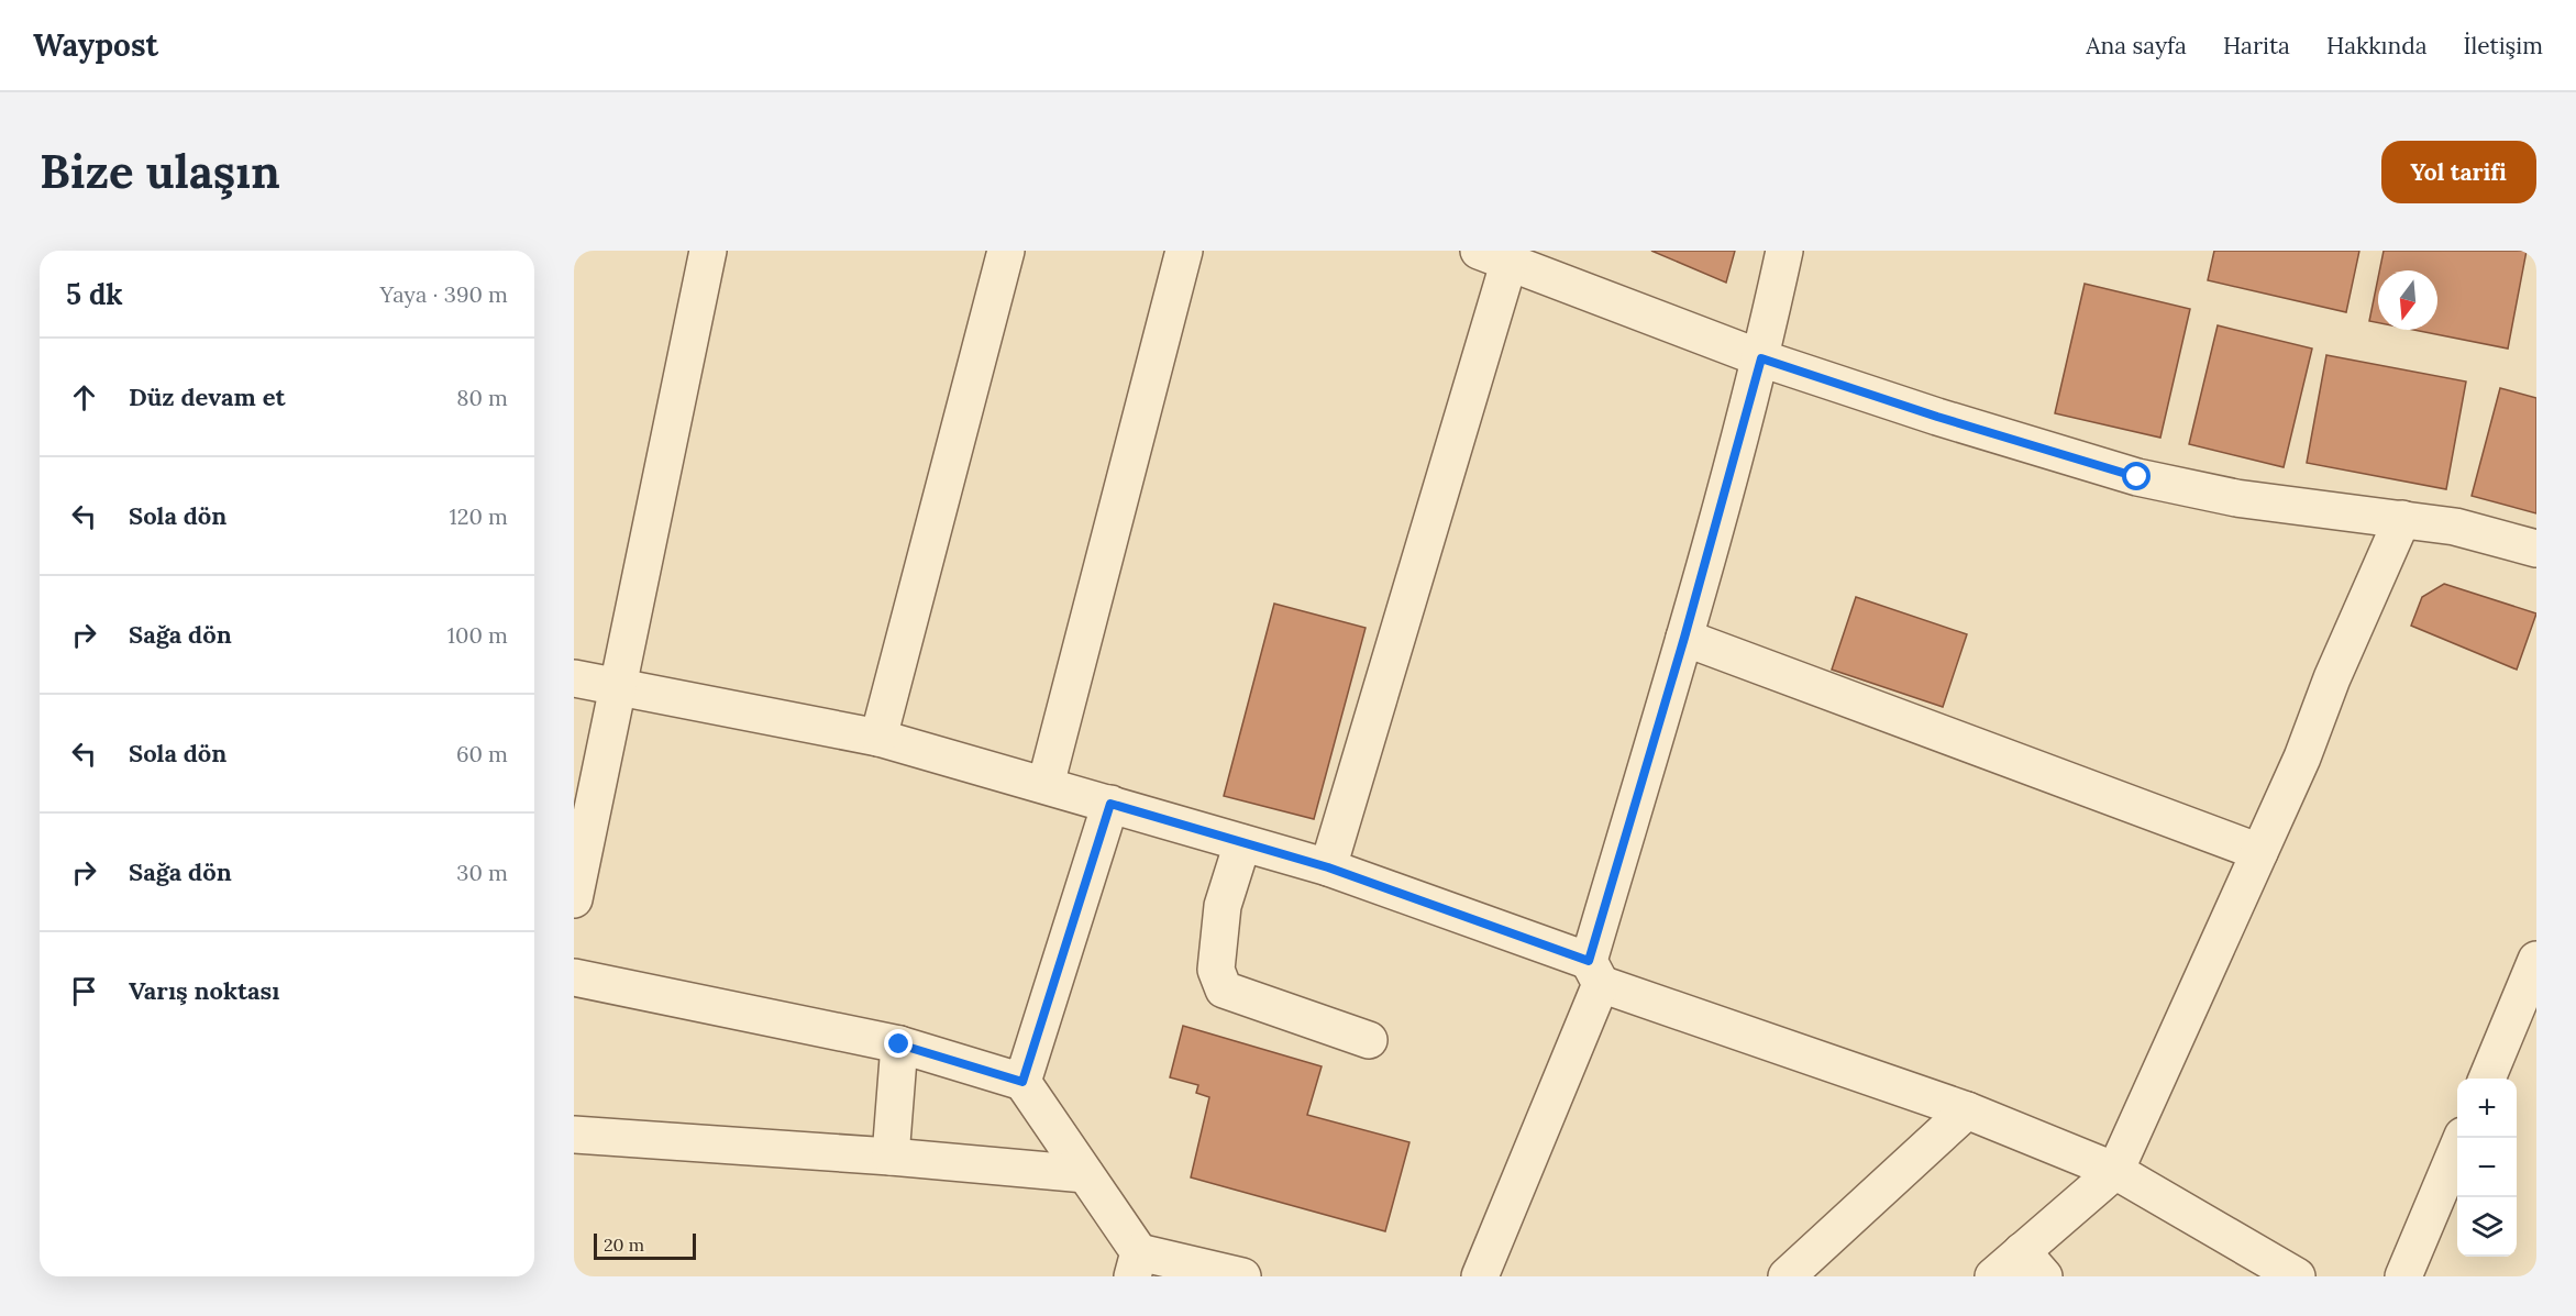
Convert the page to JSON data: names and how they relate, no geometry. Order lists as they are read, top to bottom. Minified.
{"scale_bar":"20 m","north":"bottom","page":{"header":"Waypost","nav":["Ana sayfa","Harita","Hakkında","İletişim"],"buttons":"Yol tarifi","title":"Bize ulaşın","heading":["5 dk","Yaya · 390 m"],"list":[["Düz devam et","80 m"],["Sola dön","120 m"],["Sağa dön","100 m"],["Sola dön","60 m"],["Sağa dön","30 m"],"Varış noktası"],"map_buttons":["+","−"],"scale":"20 m"}}
